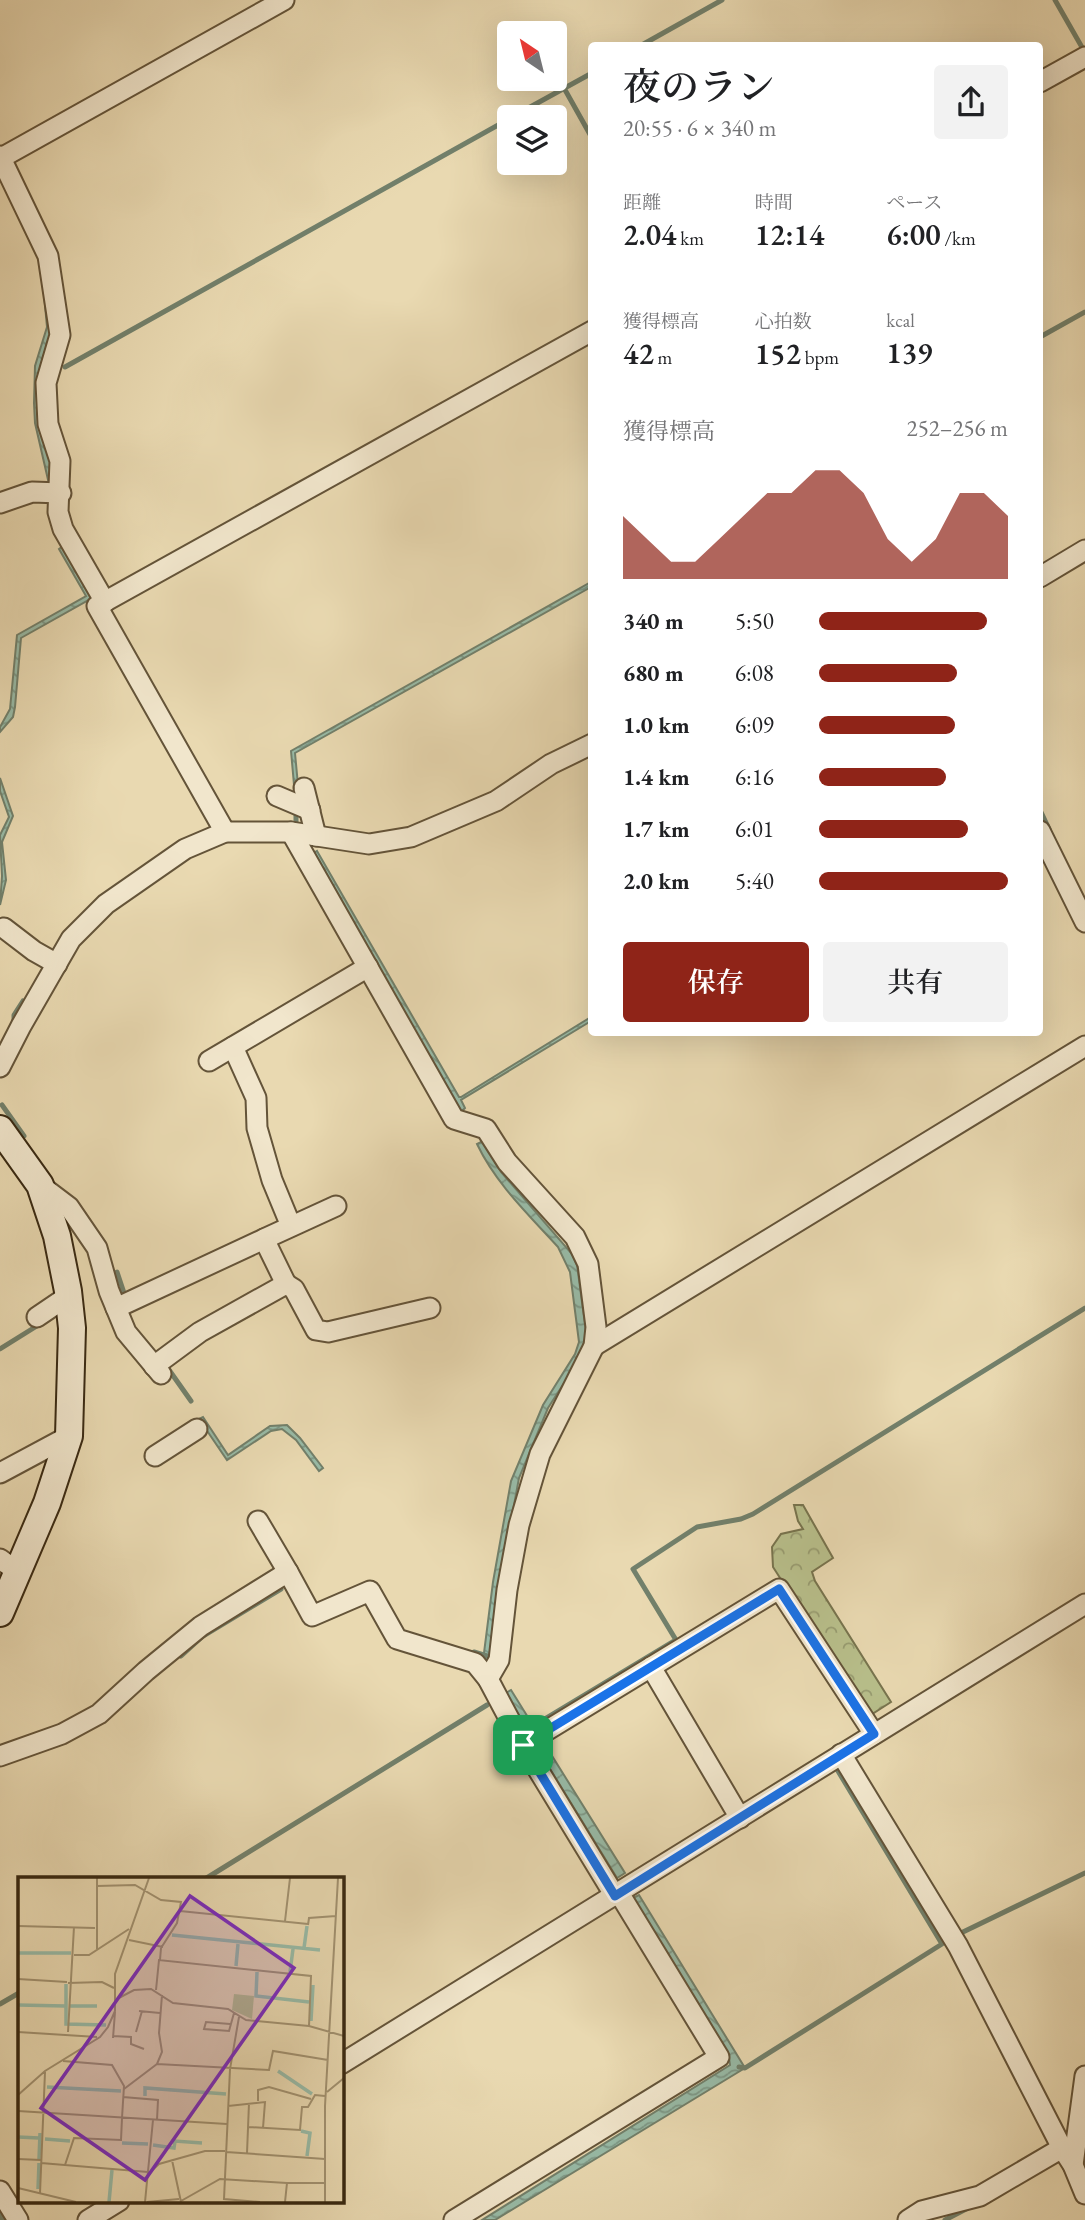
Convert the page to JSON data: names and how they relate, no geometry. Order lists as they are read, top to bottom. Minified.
{"north":"top left","page":{"heading":["夜のラン","20:55 · 6 × 340 m"],"stats":[["距離","2.04 km"],["時間","12:14"],["ペース","6:00 /km"],["獲得標高","42 m"],["心拍数","152 bpm"],["kcal","139"]],"chart":["獲得標高","252–256 m"],"list":[{"name":"340 m","note":"5:50"},{"name":"680 m","note":"6:08"},{"name":"1.0 km","note":"6:09"},{"name":"1.4 km","note":"6:16"},{"name":"1.7 km","note":"6:01"},{"name":"2.0 km","note":"5:40"}],"buttons":["保存","共有"]}}
